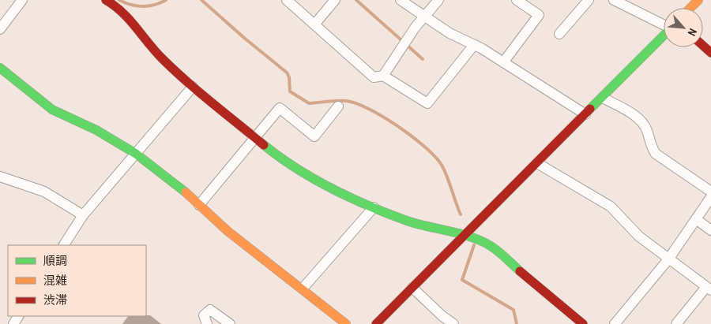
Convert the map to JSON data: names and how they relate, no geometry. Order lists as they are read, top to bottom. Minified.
{"legend":["順調","混雑","渋滞"],"north":"bottom right"}
